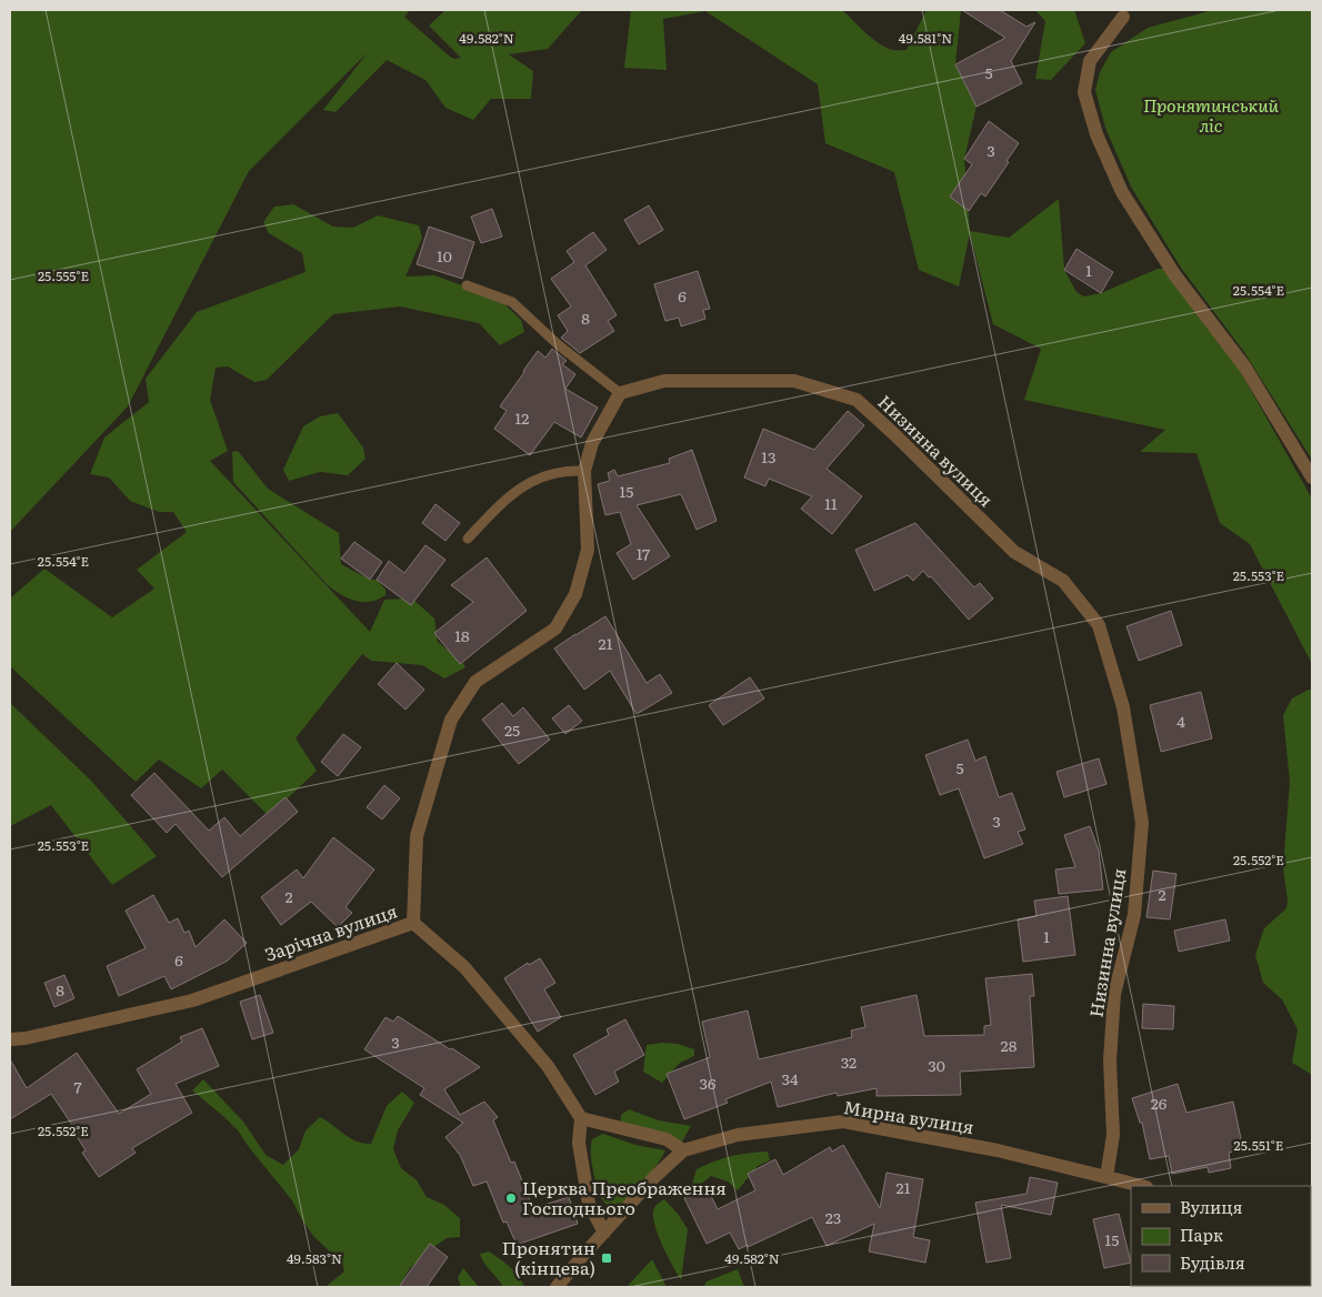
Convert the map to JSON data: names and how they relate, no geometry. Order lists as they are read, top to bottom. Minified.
{"streets":{"street":["Низинна вулиця","Зарічна вулиця","Мирна вулиця"]},"crossings":[["Низинна вулиця","Мирна вулиця"]],"parks":["Пронятинський ліс"],"places":{"other":["Церква Преображення Господнього"],"transit":["Пронятин (кінцева)"]},"house_numbers":["5","3","10","1","6","8","12","13","15","11","17","18","21","4","25","5","3","2","2","1","6","8","3","28","32","30","34","36","7","26","21","23","15"],"legend":["Вулиця","Парк","Будівля"],"coordinates":["49.582°N","49.581°N","25.555°E","25.554°E","25.553°E","25.552°E","25.551°E","49.583°N"]}
